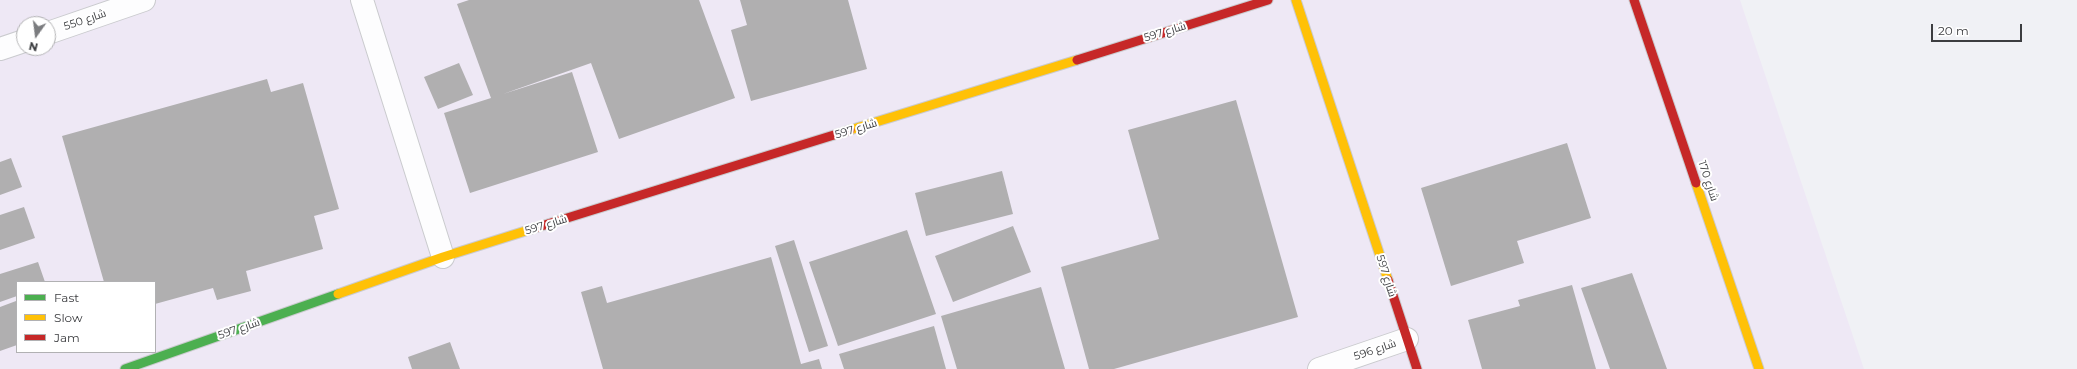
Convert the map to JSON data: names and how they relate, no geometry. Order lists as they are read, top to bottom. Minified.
{"streets":{"street":["شارع 550","شارع 597","شارع 170","شارع 596"]},"crossings":[["شارع 597","شارع 596"]],"legend":["Fast","Slow","Jam"],"scale_bar":"20 m","north":"bottom"}
